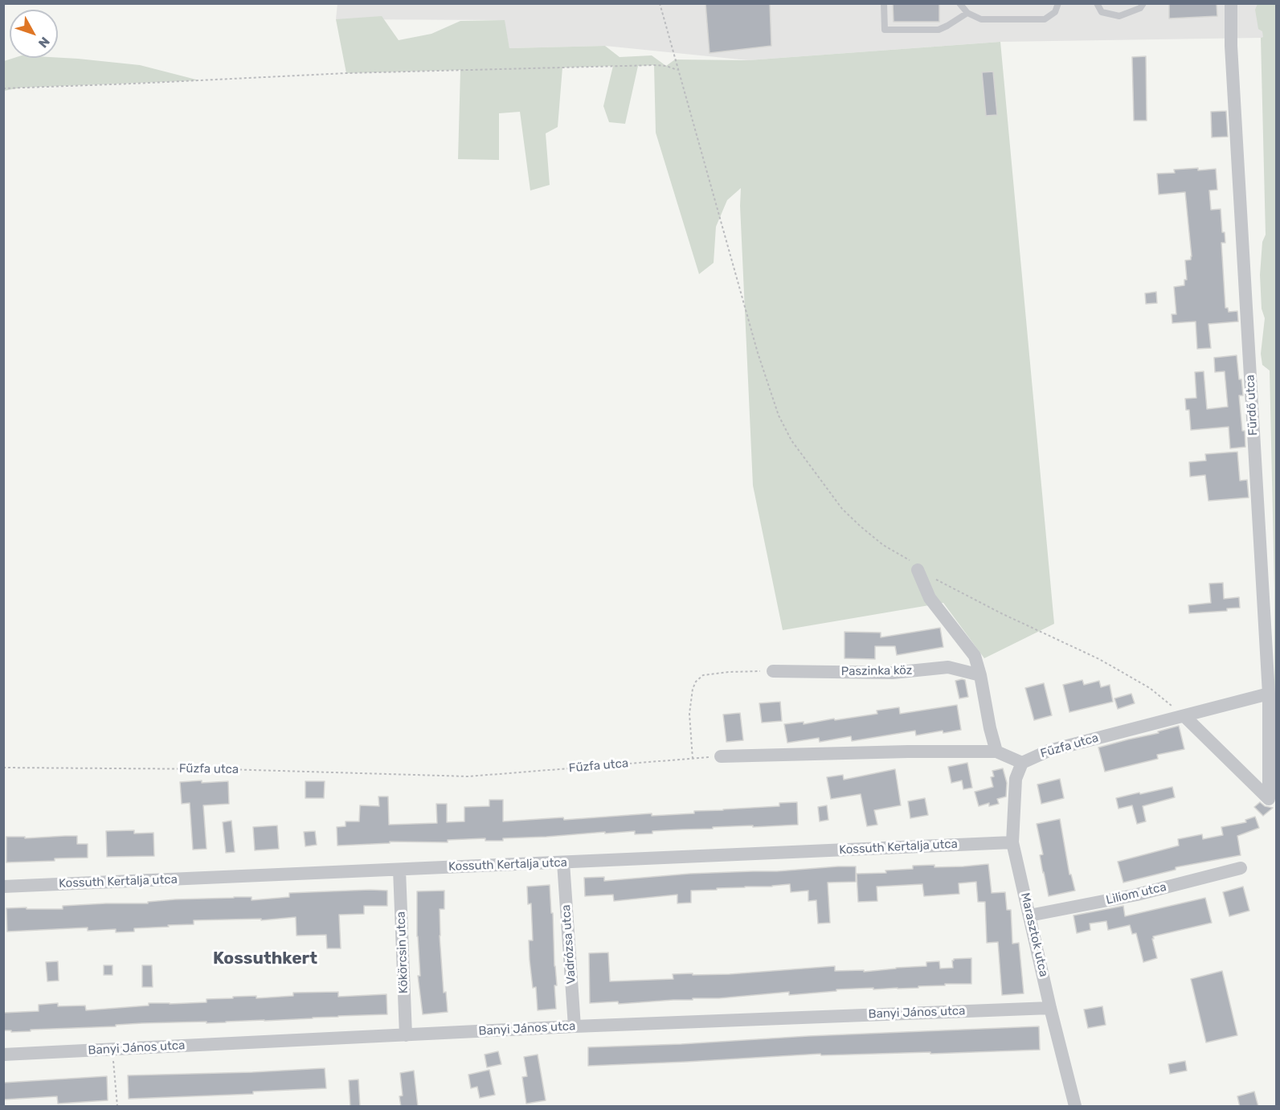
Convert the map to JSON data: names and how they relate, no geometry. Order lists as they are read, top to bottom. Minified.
{"streets":{"street":["Fürdő utca","Paszinka köz","Fűzfa utca","Kossuth Kertalja utca","Liliom utca","Marasztok utca","Vadrózsa utca","Kökörcsin utca","Banyi János utca"]},"crossings":[["Fürdő utca","Fűzfa utca"],["Fűzfa utca","Marasztok utca"],["Kossuth Kertalja utca","Marasztok utca"],["Kossuth Kertalja utca","Vadrózsa utca"],["Kossuth Kertalja utca","Kökörcsin utca"],["Liliom utca","Marasztok utca"],["Marasztok utca","Banyi János utca"],["Vadrózsa utca","Banyi János utca"],["Kökörcsin utca","Banyi János utca"]],"districts":["Kossuthkert"],"north":"bottom right"}
